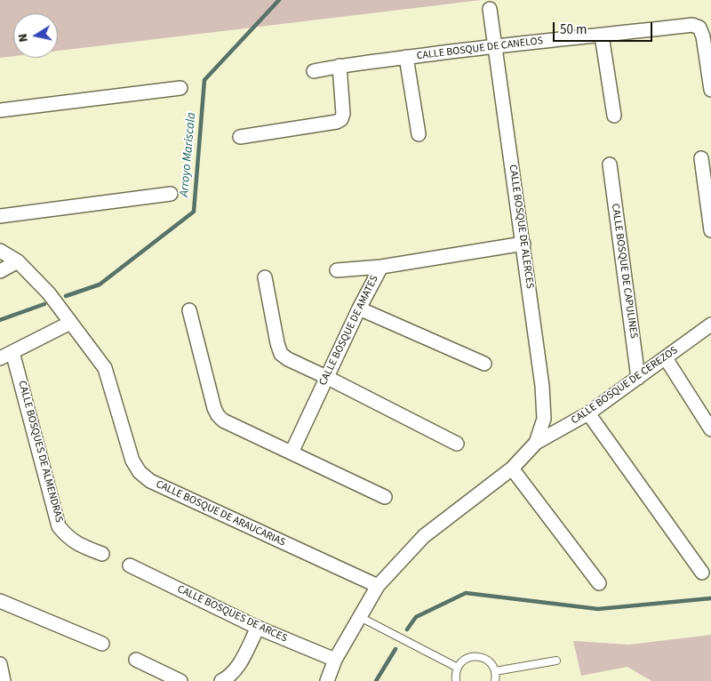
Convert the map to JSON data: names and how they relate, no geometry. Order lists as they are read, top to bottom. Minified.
{"streets":{"street":["CALLE BOSQUE DE CANELOS","CALLE BOSQUE DE ALERCES","CALLE BOSQUE DE CAPULINES","CALLE BOSQUE DE AMATES","CALLE BOSQUE DE CEREZOS","CALLE BOSQUES DE ALMENDRAS","CALLE BOSQUE DE ARAUCARIAS","CALLE BOSQUES DE ARCES"]},"crossings":[["CALLE BOSQUE DE CANELOS","CALLE BOSQUE DE ALERCES"],["CALLE BOSQUE DE ALERCES","CALLE BOSQUE DE AMATES"],["CALLE BOSQUE DE ALERCES","CALLE BOSQUE DE CEREZOS"],["CALLE BOSQUE DE CAPULINES","CALLE BOSQUE DE CEREZOS"]],"water":["Arroyo Mariscala"],"scale_bar":"50 m","north":"left"}
